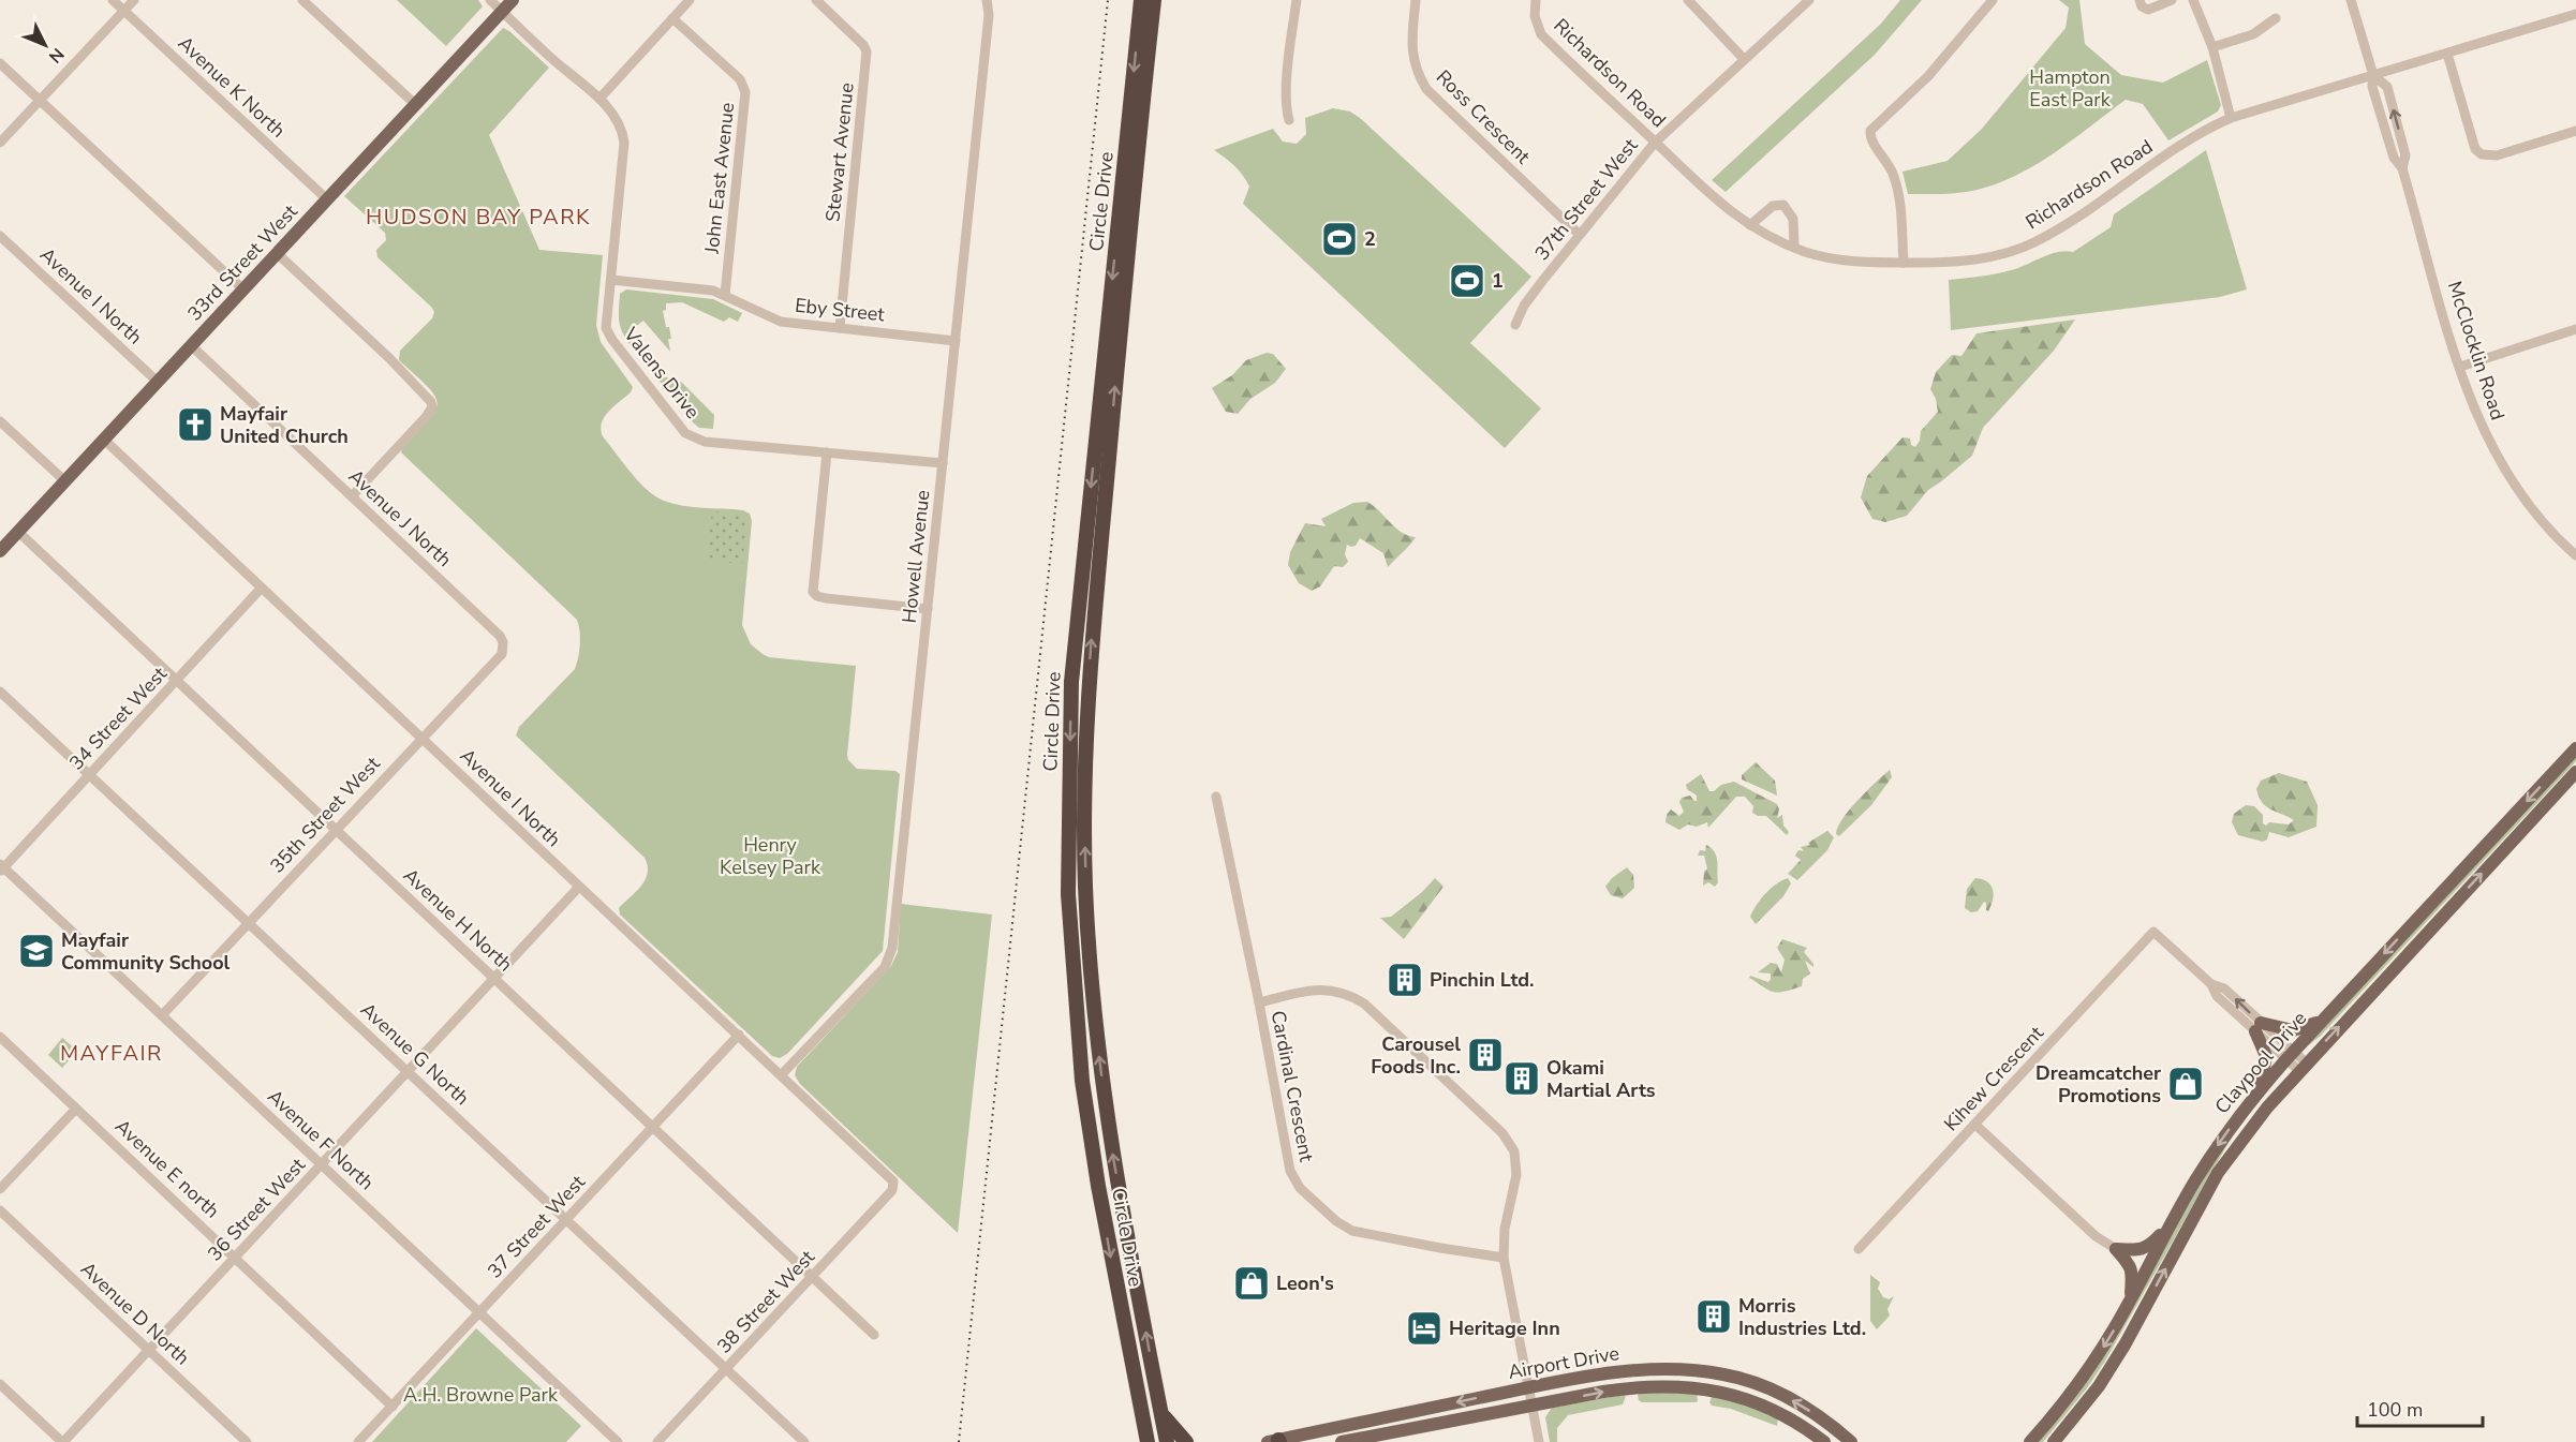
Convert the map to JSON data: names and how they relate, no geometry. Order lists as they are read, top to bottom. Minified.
{"streets":{"highway":["Circle Drive"],"main road":["33rd Street West","Claypool Drive","Airport Drive"],"street":["Richardson Road","Avenue K North","Ross Crescent","Stewart Avenue","John East Avenue","37th Street West","Avenue I North","Eby Street","McClocklin Road","Valens Drive","Avenue J North","Howell Avenue","34 Street West","35th Street West","Avenue H North","Avenue G North","Kihew Crescent","Cardinal Crescent","Avenue F North","Avenue E north","36 Street West","37 Street West","38 Street West","Avenue D North"]},"crossings":[["Richardson Road","37th Street West"],["Richardson Road","McClocklin Road"],["Avenue K North","33rd Street West"],["Ross Crescent","37th Street West"],["Stewart Avenue","Eby Street"],["John East Avenue","Eby Street"],["33rd Street West","Avenue I North"],["33rd Street West","Valens Drive"],["33rd Street West","Avenue J North"],["33rd Street West","Avenue H North"],["Avenue I North","Howell Avenue"],["Avenue I North","34 Street West"],["Avenue I North","35th Street West"],["Avenue I North","36 Street West"],["Avenue I North","37 Street West"],["Avenue I North","38 Street West"],["Eby Street","Valens Drive"],["Eby Street","Howell Avenue"],["Valens Drive","Howell Avenue"],["Avenue J North","35th Street West"],["34 Street West","Avenue H North"],["34 Street West","Avenue G North"],["34 Street West","Avenue F North"],["35th Street West","Avenue H North"],["35th Street West","Avenue G North"],["35th Street West","Avenue F North"],["Avenue H North","36 Street West"],["Avenue H North","37 Street West"],["Avenue H North","38 Street West"],["Avenue G North","36 Street West"],["Avenue G North","37 Street West"],["Avenue G North","38 Street West"],["Cardinal Crescent","Airport Drive"],["Avenue F North","36 Street West"],["Avenue F North","37 Street West"],["Avenue E north","36 Street West"],["Avenue E north","37 Street West"],["36 Street West","Avenue D North"]],"districts":["HUDSON BAY PARK","MAYFAIR"],"parks":["Hampton East Park","Henry Kelsey Park","A.H. Browne Park"],"places":{"sports":["2","1"],"church":["Mayfair United Church"],"school or university":["Mayfair Community School"],"building":["Pinchin Ltd.","Carousel Foods Inc.","Okami Martial Arts","Morris Industries Ltd."],"shop":["Dreamcatcher Promotions","Leon's"],"hotel":["Heritage Inn"]},"scale_bar":"100 m","north":"bottom right"}
